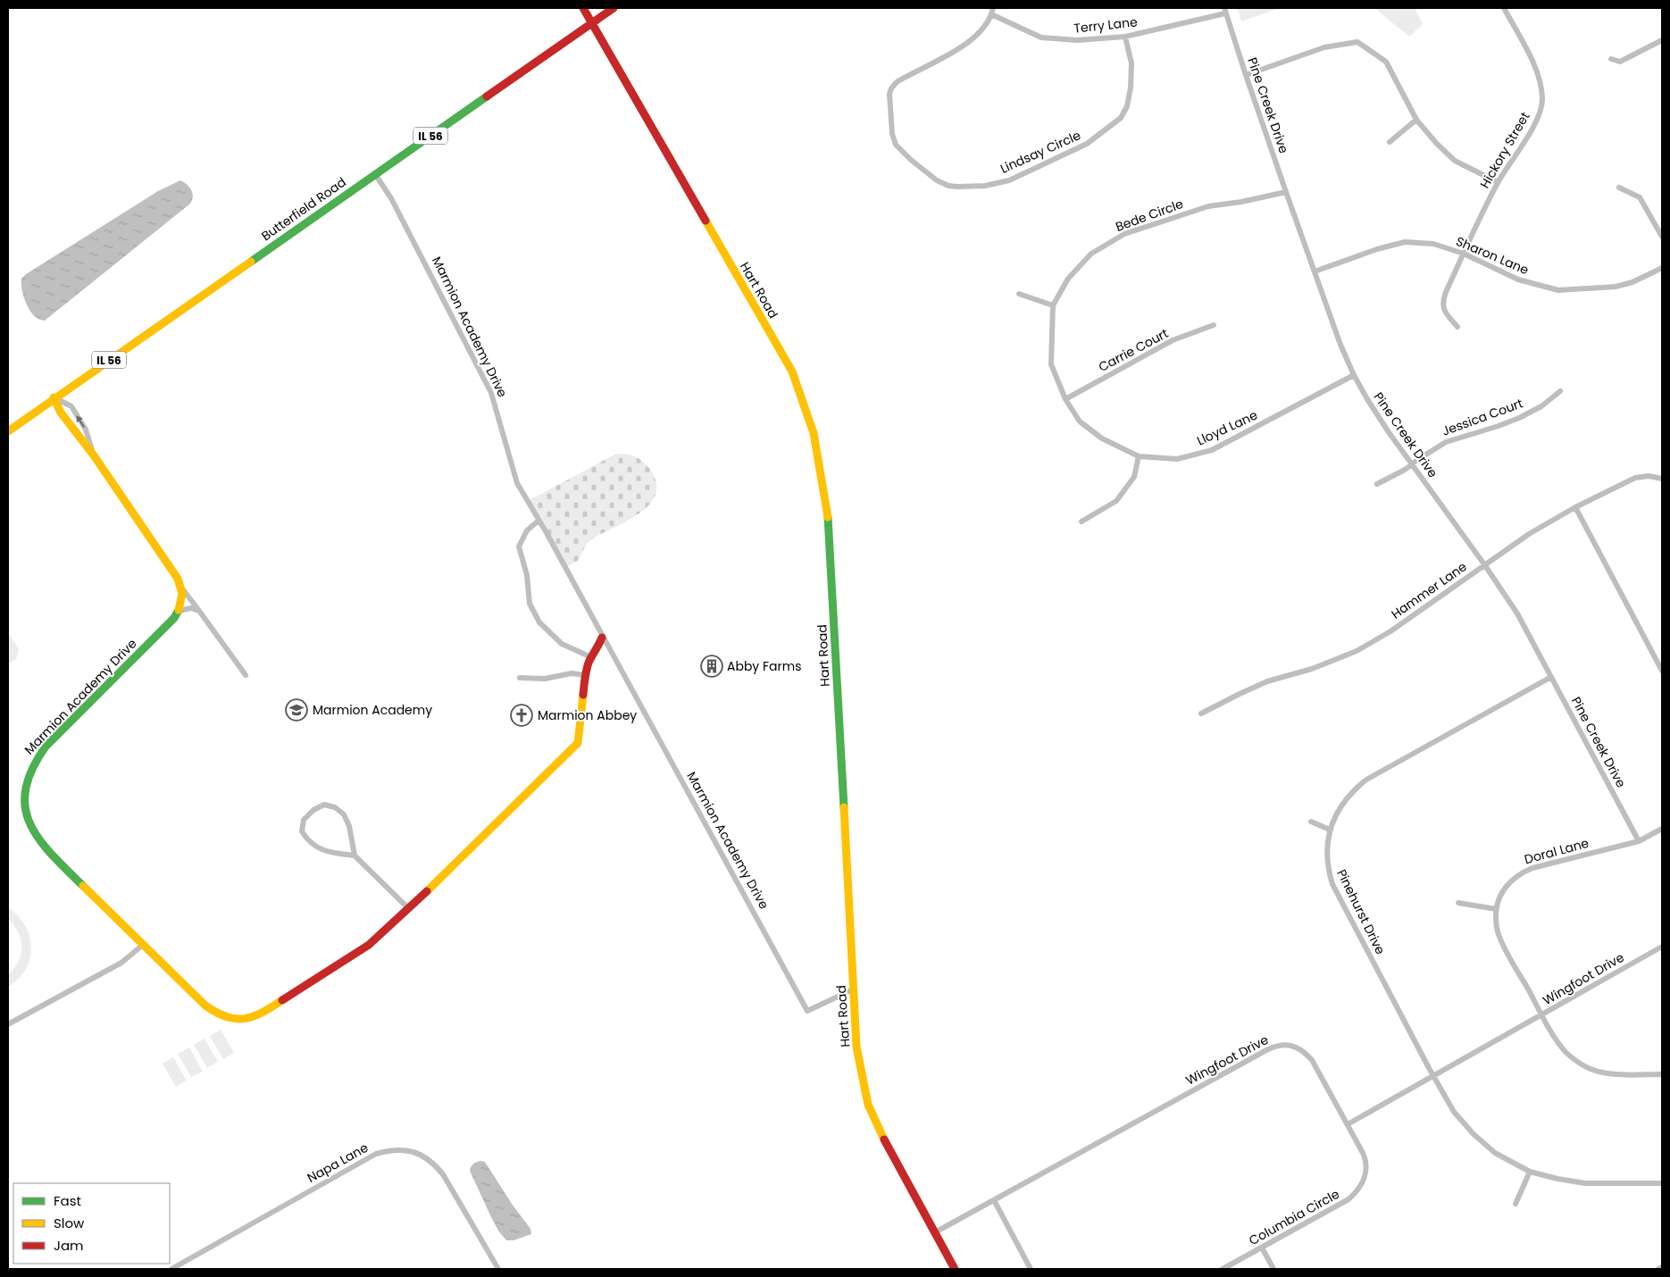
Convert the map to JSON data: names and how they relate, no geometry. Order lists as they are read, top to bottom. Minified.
{"streets":{"street":["Terry Lane","Pine Creek Drive","IL 56","Hickory Street","Lindsay Circle","Butterfield Road","Bede Circle","Sharon Lane","Hart Road","Marmion Academy Drive","Carrie Court","Jessica Court","Lloyd Lane","Hammer Lane","Doral Lane","Pinehurst Drive","Wingfoot Drive","Napa Lane","Columbia Circle"]},"crossings":[["Terry Lane","Pine Creek Drive"],["Terry Lane","Lindsay Circle"],["Pine Creek Drive","Bede Circle"],["Pine Creek Drive","Sharon Lane"],["Pine Creek Drive","Jessica Court"],["Pine Creek Drive","Lloyd Lane"],["Pine Creek Drive","Hammer Lane"],["Pine Creek Drive","Doral Lane"],["Pine Creek Drive","Pinehurst Drive"],["Hickory Street","Sharon Lane"],["Butterfield Road","Hart Road"],["Butterfield Road","Marmion Academy Drive"],["Bede Circle","Carrie Court"],["Bede Circle","Lloyd Lane"],["Hart Road","Marmion Academy Drive"],["Hart Road","Wingfoot Drive"],["Doral Lane","Wingfoot Drive"],["Pinehurst Drive","Wingfoot Drive"],["Wingfoot Drive","Columbia Circle"]],"places":{"building":["Abby Farms"],"school or university":["Marmion Academy"],"church":["Marmion Abbey"]},"legend":["Fast","Slow","Jam"]}
